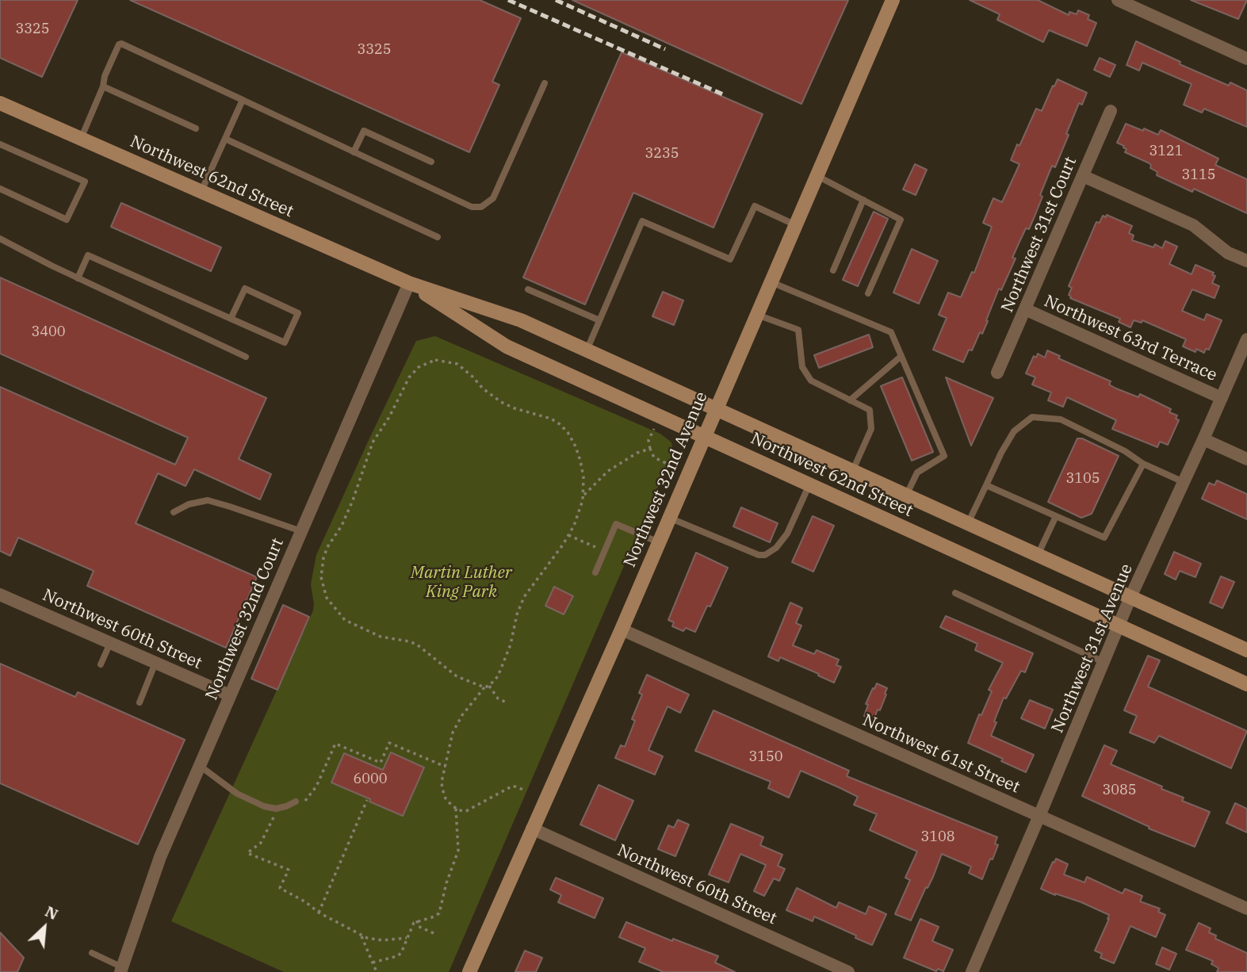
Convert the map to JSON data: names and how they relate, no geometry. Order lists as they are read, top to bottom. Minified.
{"streets":{"main road":["Northwest 62nd Street","Northwest 32nd Avenue"],"street":["Northwest 31st Court","Northwest 63rd Terrace","Northwest 32nd Court","Northwest 60th Street","Northwest 31st Avenue","Northwest 61st Street"]},"crossings":[["Northwest 62nd Street","Northwest 32nd Avenue"],["Northwest 62nd Street","Northwest 32nd Court"],["Northwest 62nd Street","Northwest 31st Avenue"],["Northwest 31st Court","Northwest 63rd Terrace"],["Northwest 63rd Terrace","Northwest 31st Avenue"],["Northwest 32nd Avenue","Northwest 60th Street"],["Northwest 32nd Avenue","Northwest 61st Street"],["Northwest 32nd Court","Northwest 60th Street"],["Northwest 31st Avenue","Northwest 61st Street"]],"parks":["Martin Luther King Park"],"house_numbers":["3325","3325","3121","3235","3115","3400","3105","3150","6000","3085","3108"],"north":"top right"}
